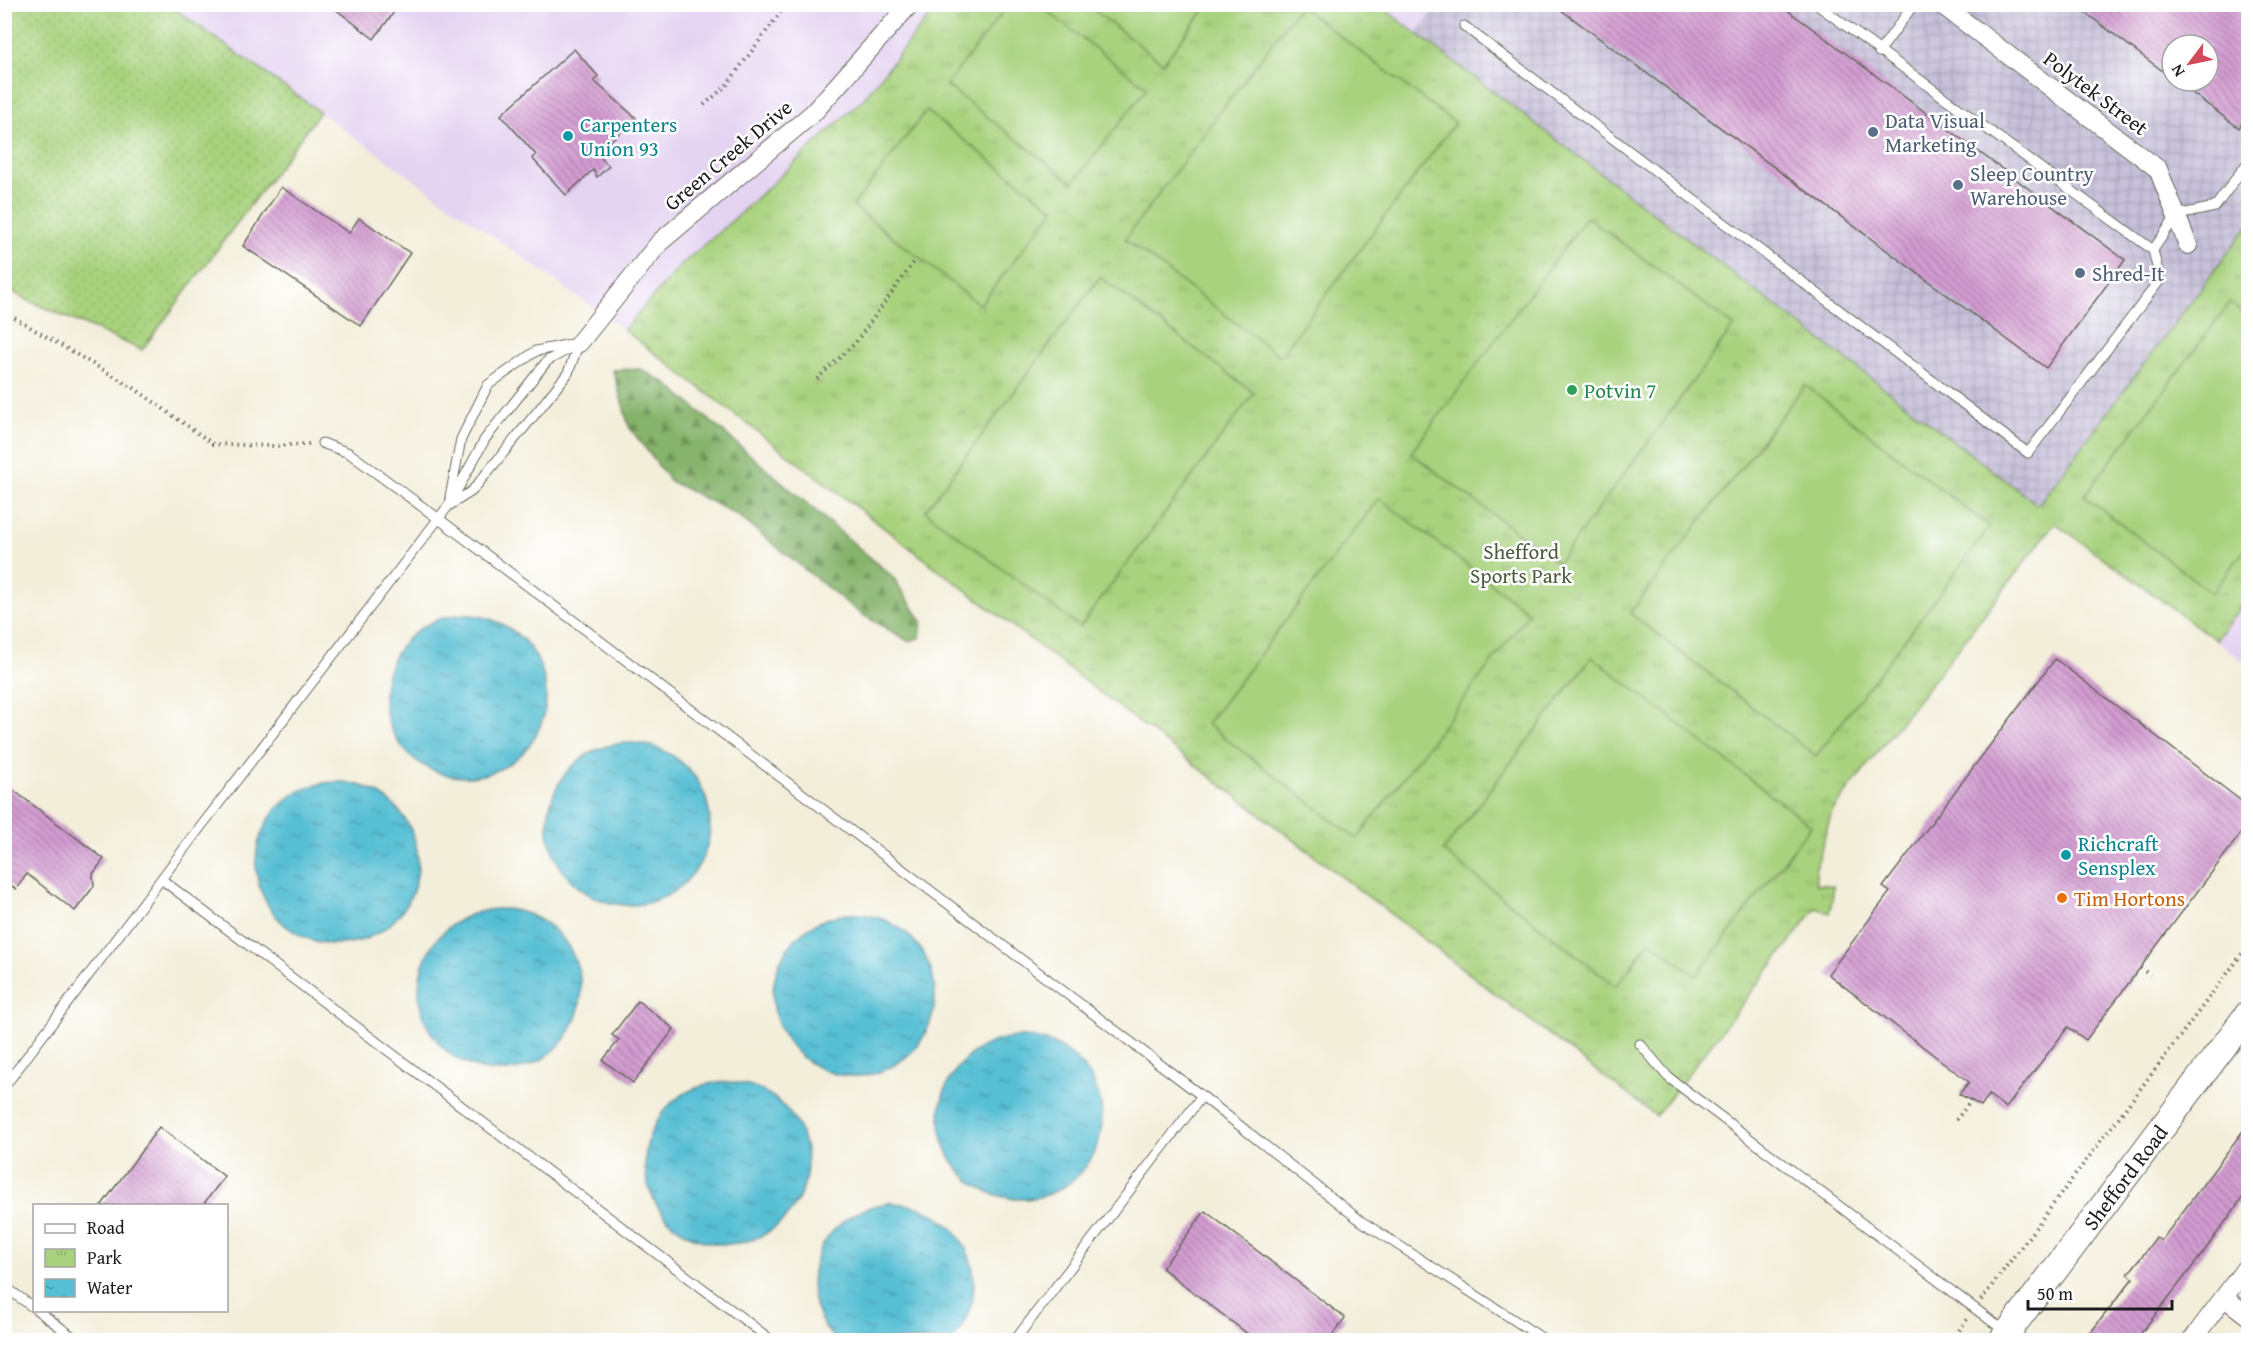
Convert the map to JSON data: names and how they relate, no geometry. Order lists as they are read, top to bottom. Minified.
{"streets":{"street":["Polytek Street","Green Creek Drive","Shefford Road"]},"parks":["Shefford Sports Park"],"places":["Data Visual Marketing","Carpenters Union 93","Sleep Country Warehouse","Shred-It","Potvin 7","Richcraft Sensplex","Tim Hortons"],"legend":["Road","Park","Water"],"scale_bar":"50 m","north":"bottom left"}
